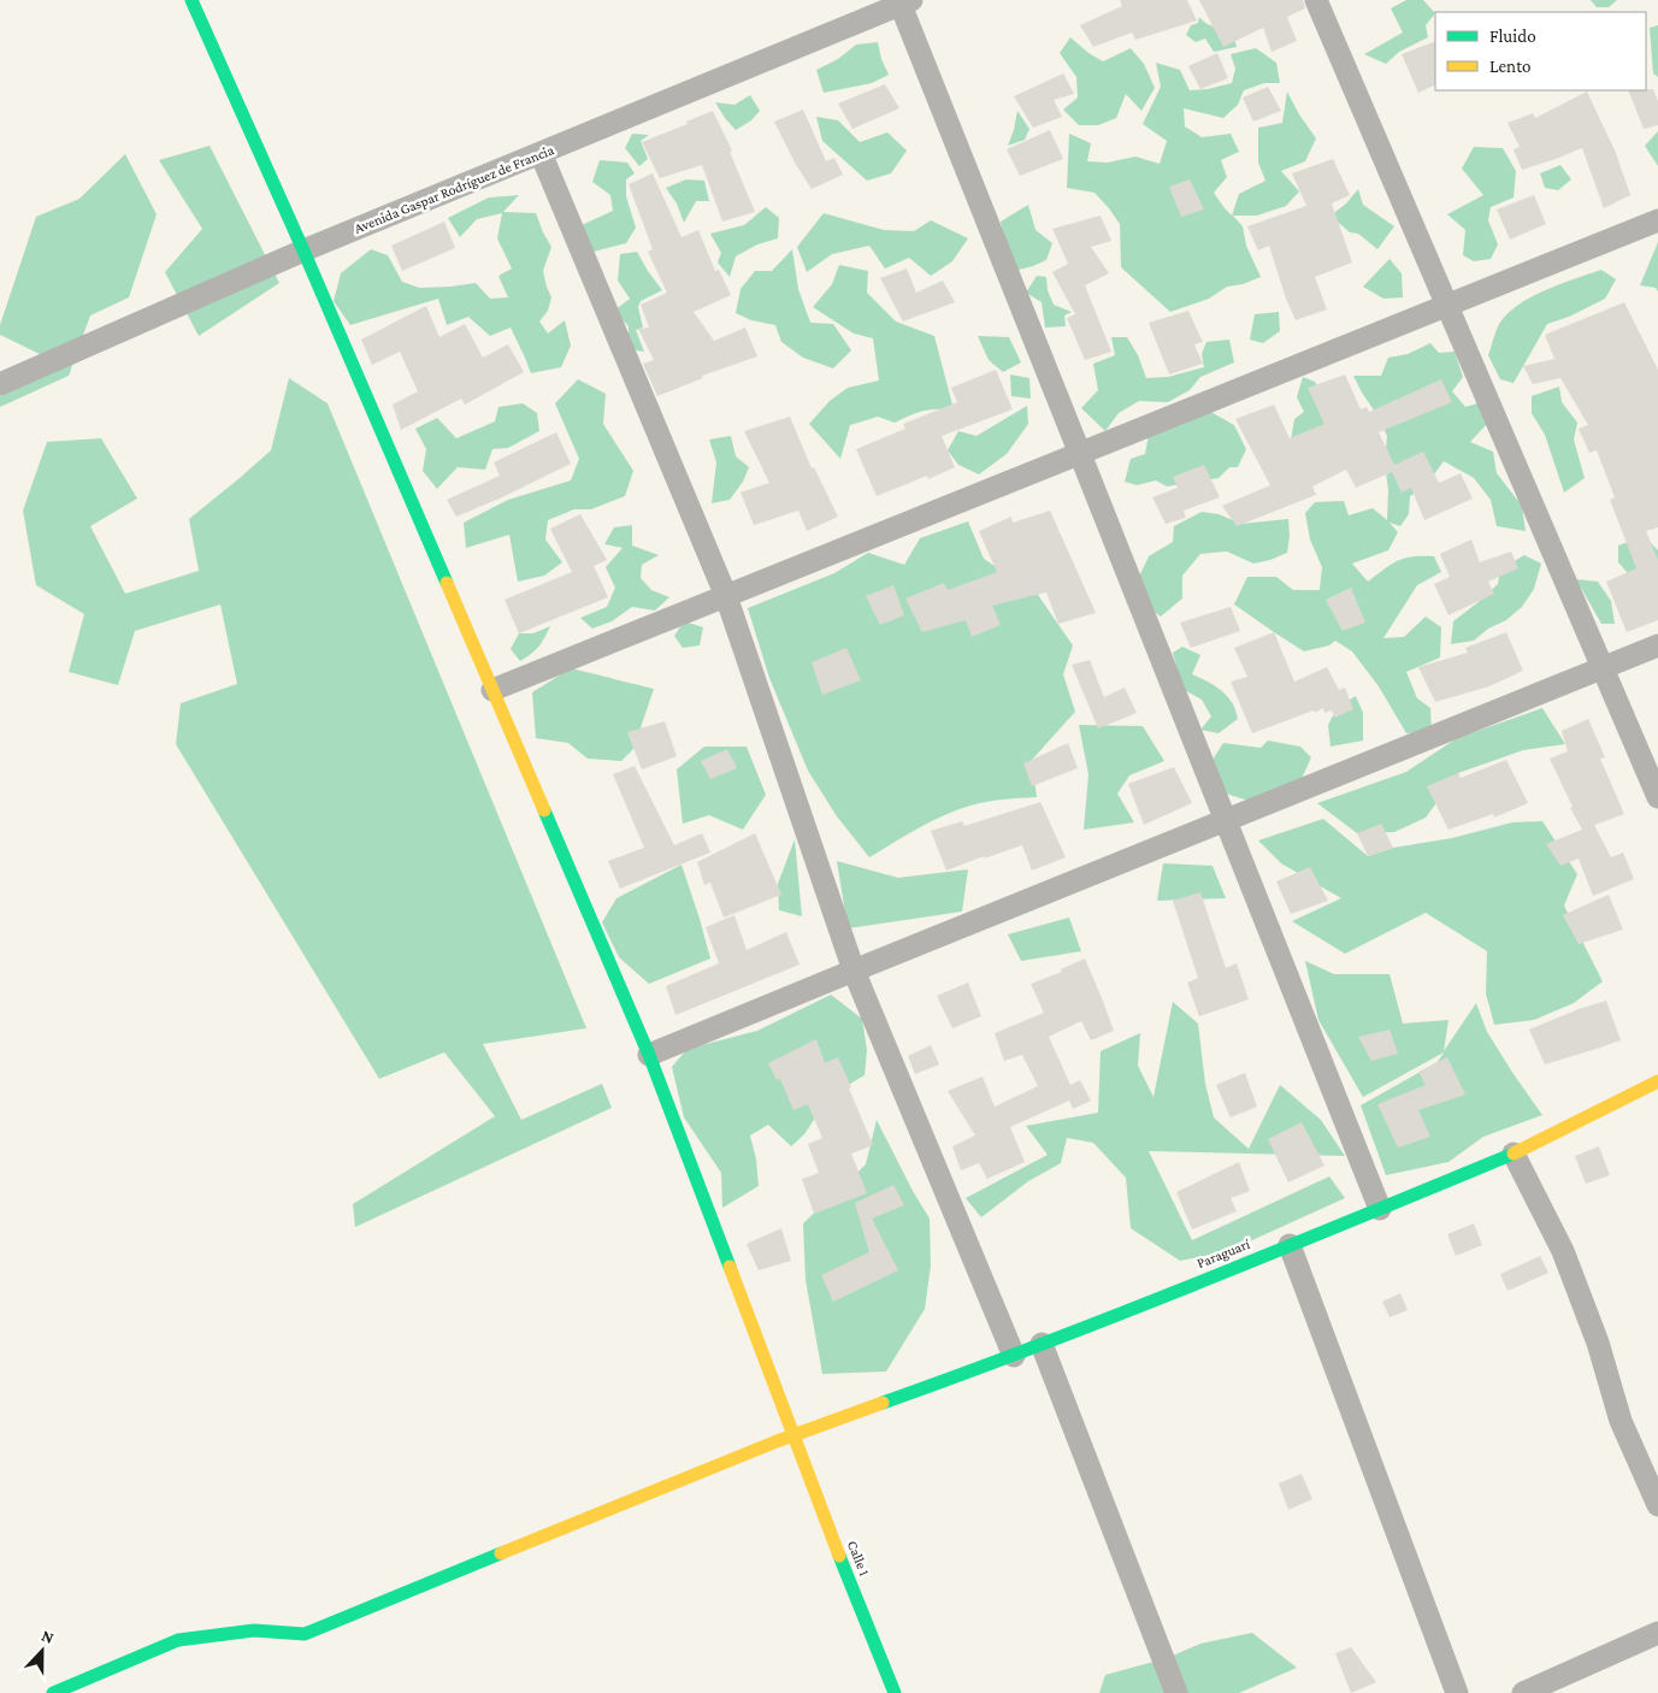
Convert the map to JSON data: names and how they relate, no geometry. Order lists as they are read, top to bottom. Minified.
{"streets":{"street":["Avenida Gaspar Rodríguez de Francia","Paraguarí","Calle 1"]},"crossings":[["Avenida Gaspar Rodríguez de Francia","Calle 1"],["Paraguarí","Calle 1"]],"legend":["Fluido","Lento"],"north":"top"}
